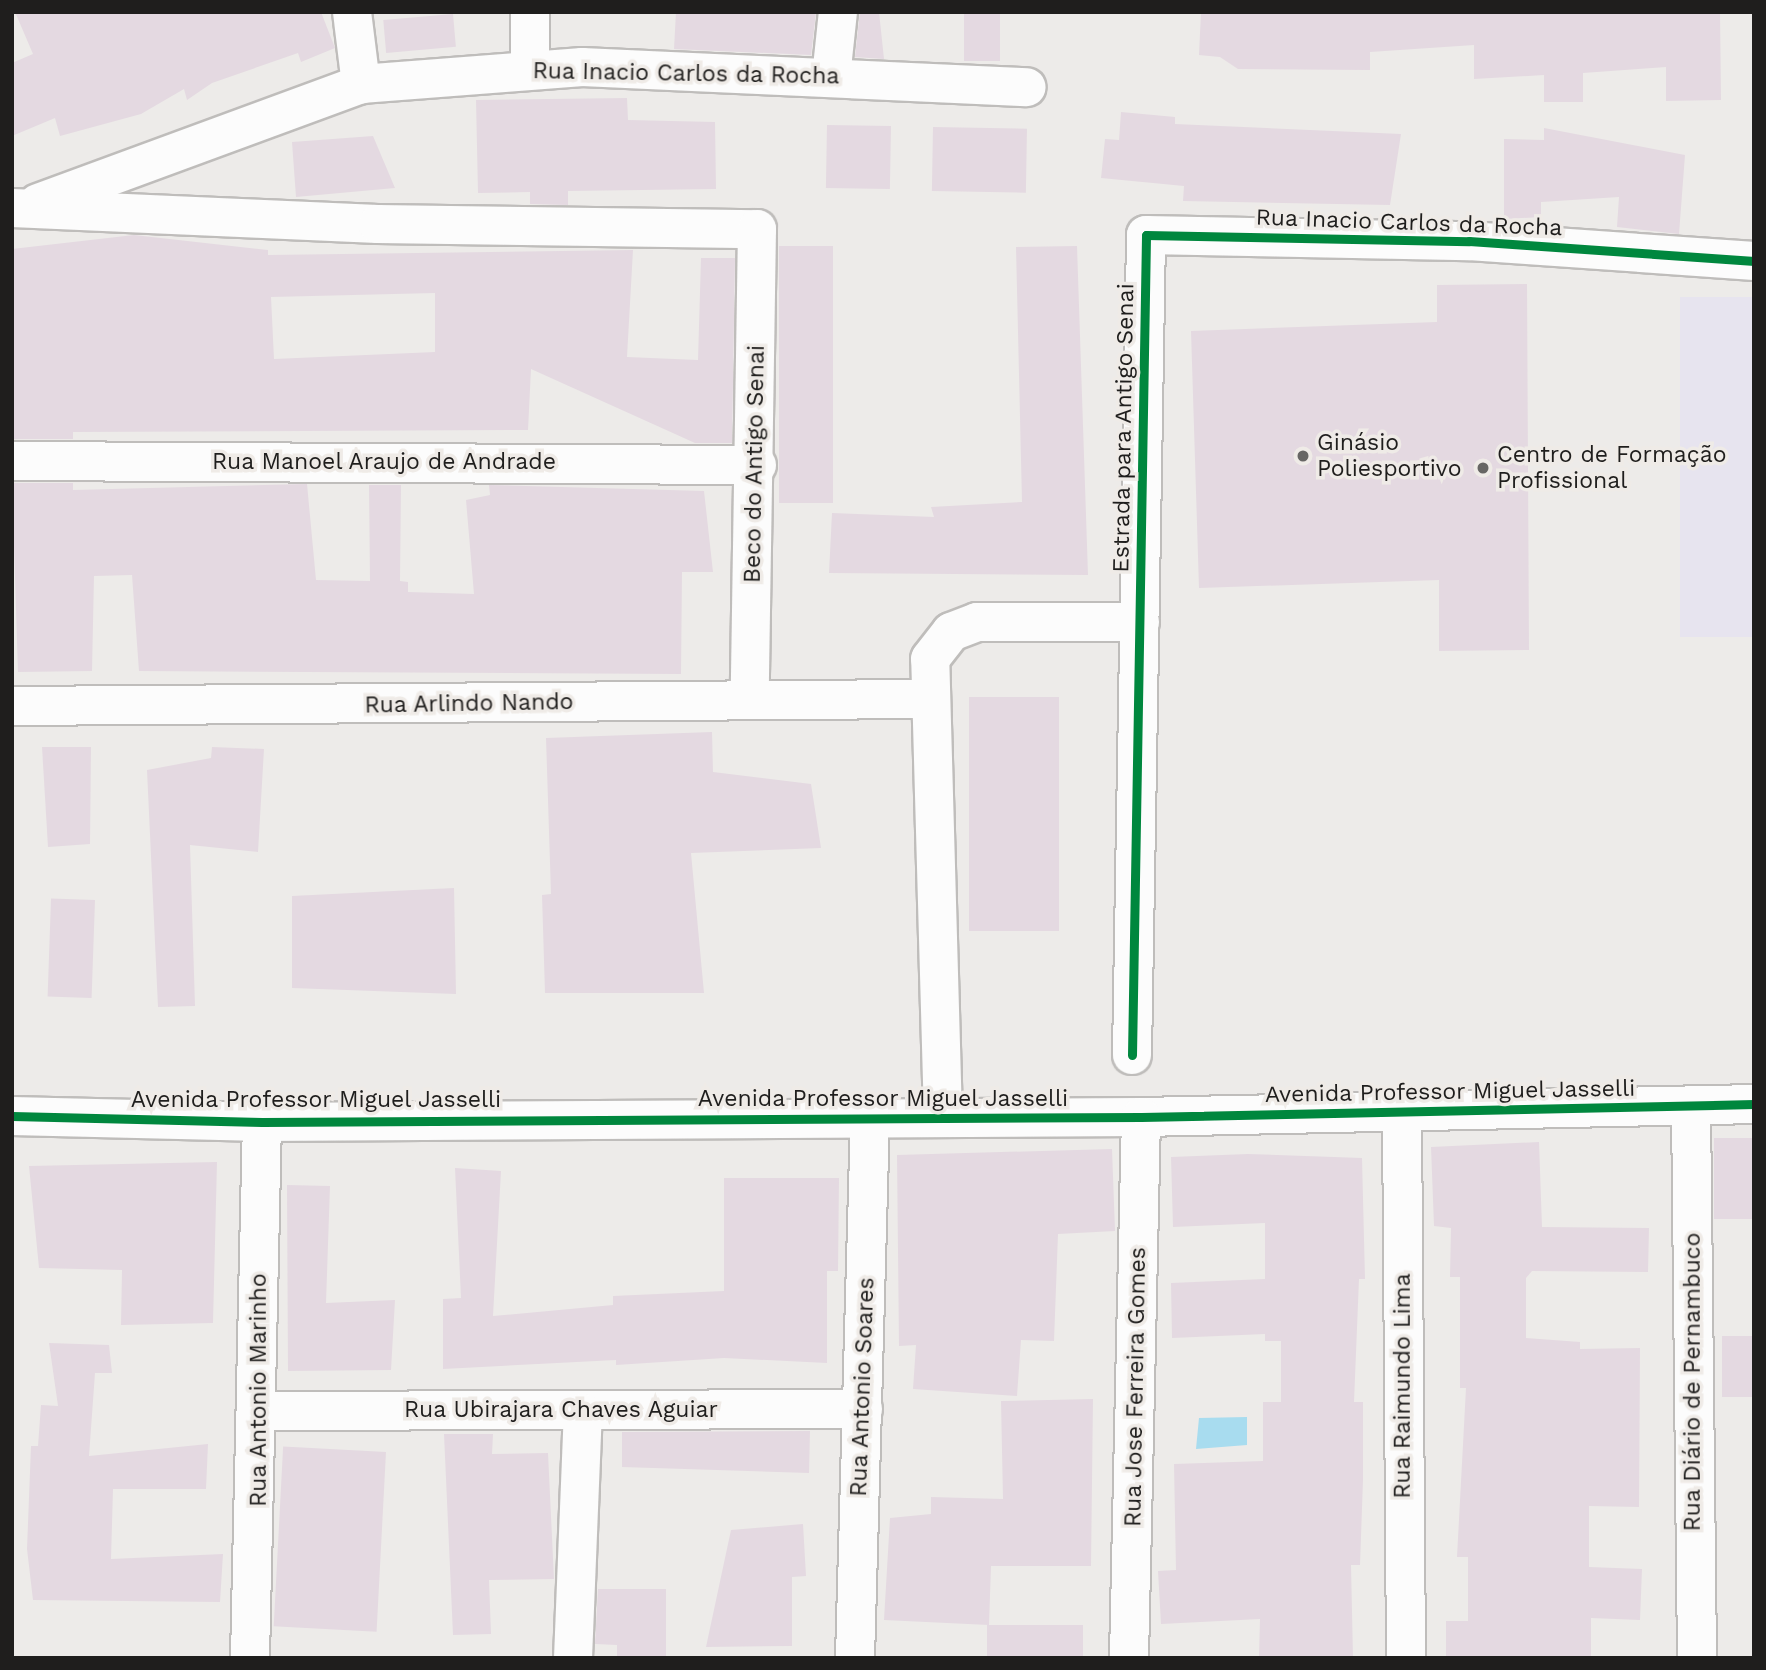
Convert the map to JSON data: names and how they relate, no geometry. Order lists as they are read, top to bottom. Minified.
{"streets":{"street":["Rua Inacio Carlos da Rocha","Estrada para Antigo Senai","Rua Manoel Araujo de Andrade","Beco do Antigo Senai","Rua Arlindo Nando","Avenida Professor Miguel Jasselli","Rua Diário de Pernambuco","Rua Raimundo Lima","Rua Antonio Soares","Rua Jose Ferreira Gomes","Rua Antonio Marinho","Rua Ubirajara Chaves Aguiar"]},"crossings":[["Rua Inacio Carlos da Rocha","Estrada para Antigo Senai"],["Rua Inacio Carlos da Rocha","Beco do Antigo Senai"],["Rua Manoel Araujo de Andrade","Beco do Antigo Senai"],["Beco do Antigo Senai","Rua Arlindo Nando"],["Avenida Professor Miguel Jasselli","Rua Diário de Pernambuco"],["Avenida Professor Miguel Jasselli","Rua Raimundo Lima"],["Avenida Professor Miguel Jasselli","Rua Antonio Soares"],["Avenida Professor Miguel Jasselli","Rua Jose Ferreira Gomes"],["Avenida Professor Miguel Jasselli","Rua Antonio Marinho"],["Rua Antonio Soares","Rua Ubirajara Chaves Aguiar"],["Rua Antonio Marinho","Rua Ubirajara Chaves Aguiar"]],"places":["Ginásio Poliesportivo","Centro de Formação Profissional"]}
